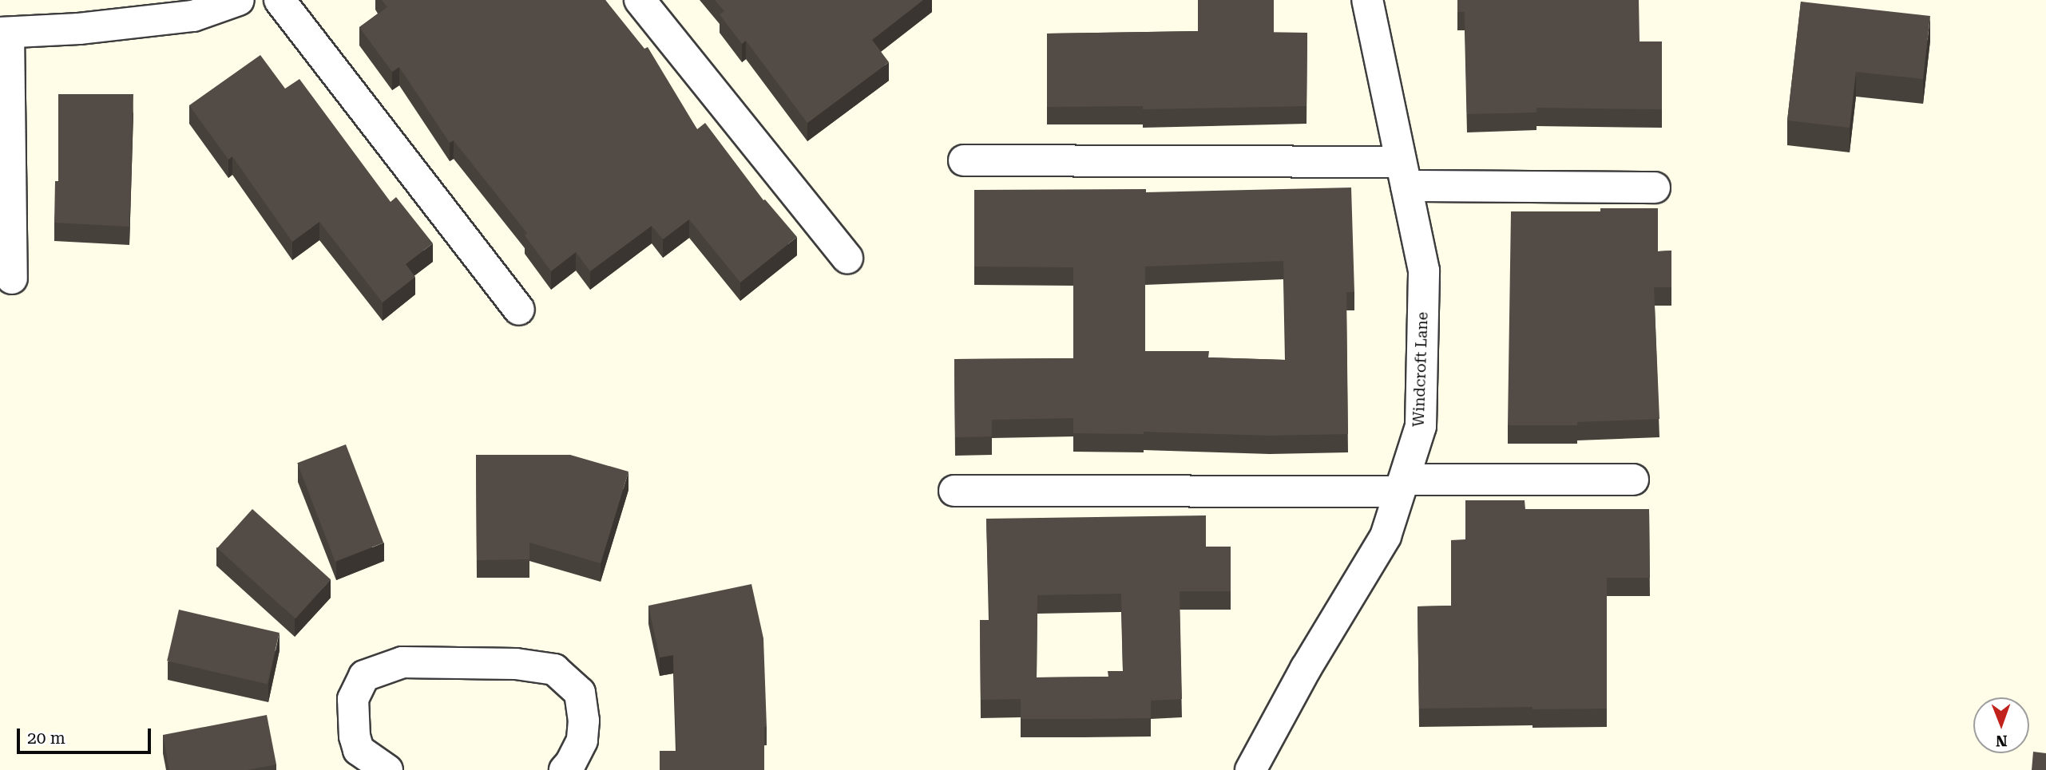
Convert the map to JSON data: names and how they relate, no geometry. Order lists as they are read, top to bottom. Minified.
{"streets":{"street":["Windcroft Lane"]},"scale_bar":"20 m","north":"bottom"}
